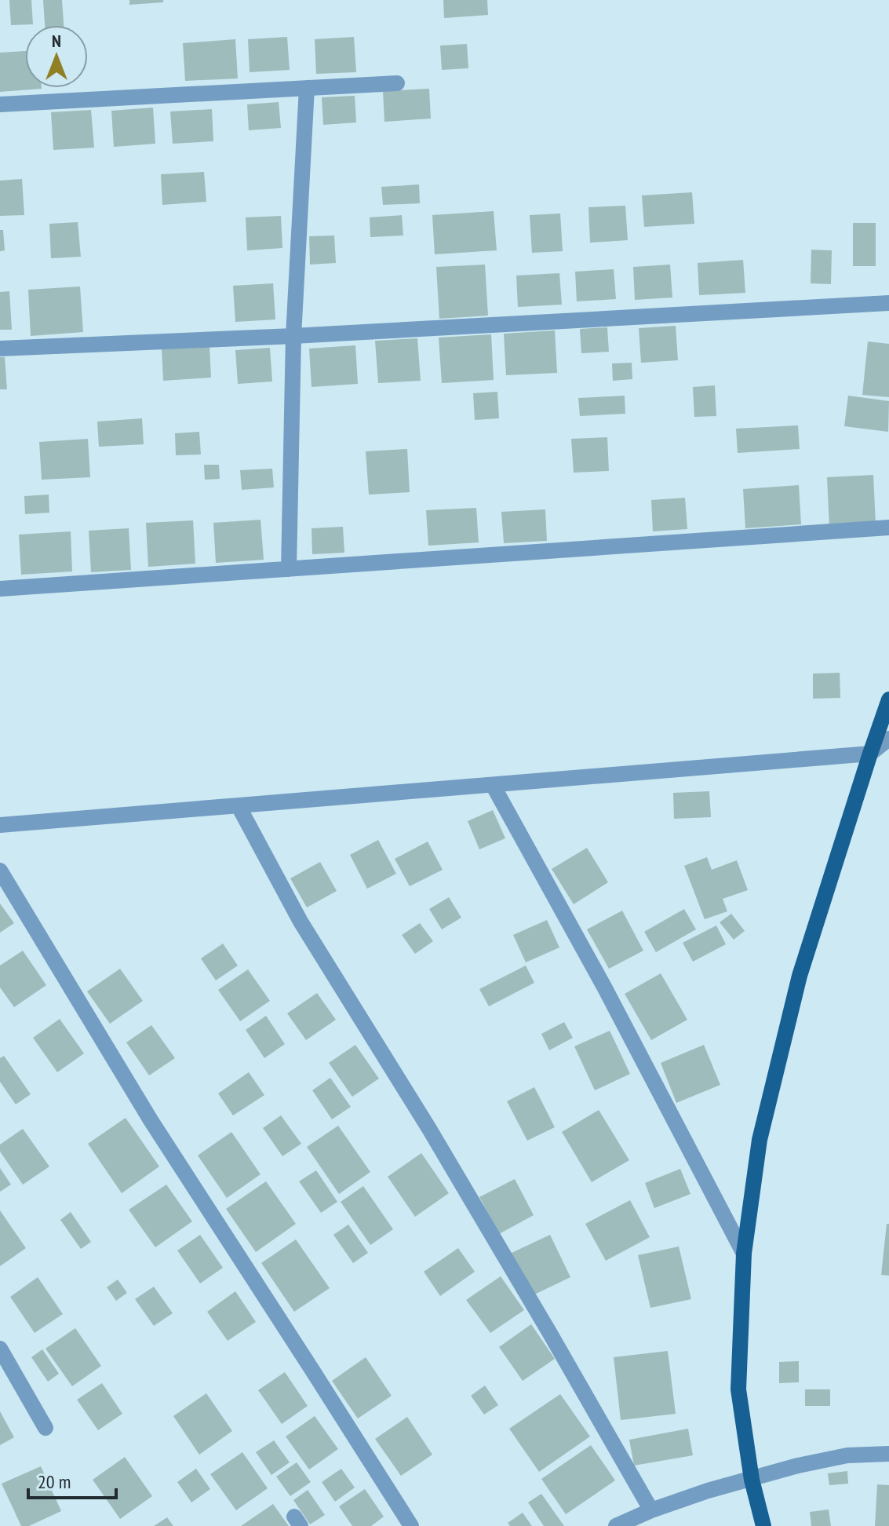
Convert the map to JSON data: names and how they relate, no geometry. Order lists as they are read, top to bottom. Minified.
{"scale_bar":"20 m","north":"top"}
